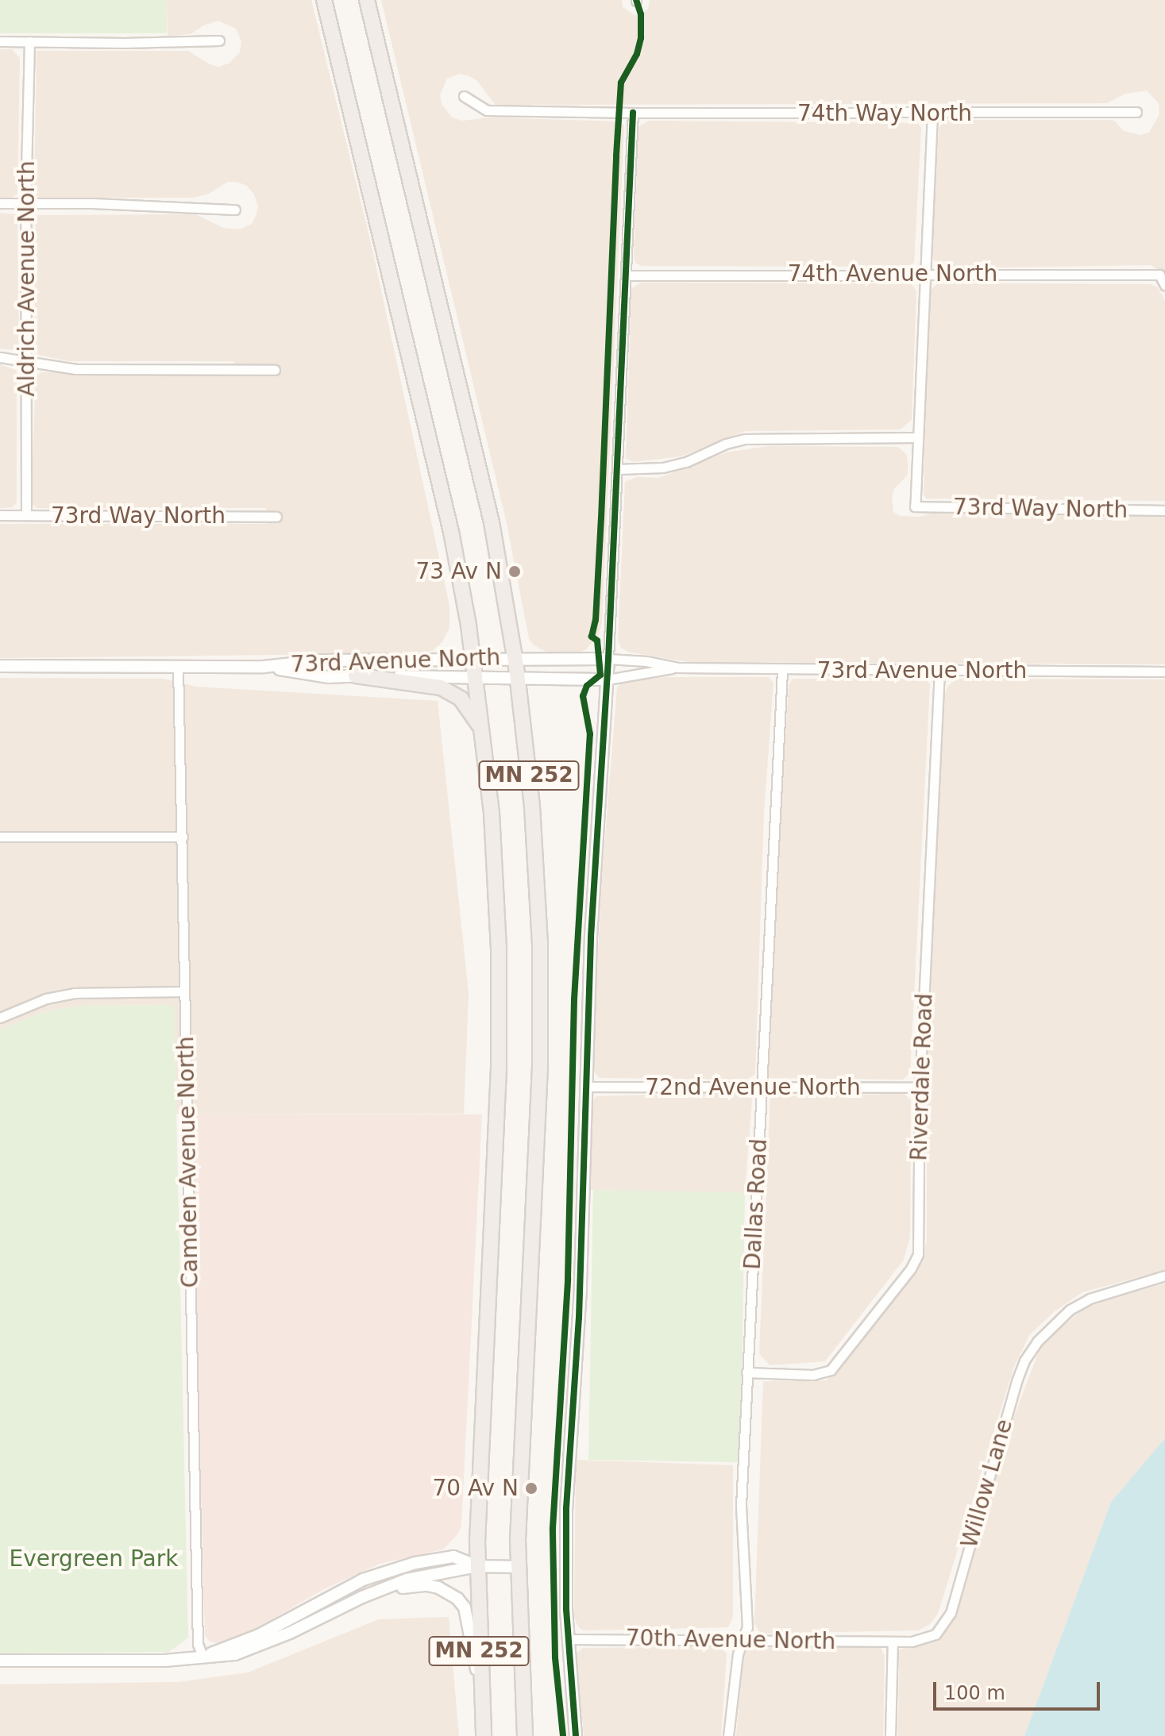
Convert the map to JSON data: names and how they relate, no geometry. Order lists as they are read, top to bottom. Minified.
{"streets":{"highway":["MN 252"],"street":["74th Way North","74th Avenue North","Aldrich Avenue North","73rd Way North","73rd Avenue North","Riverdale Road","72nd Avenue North","Camden Avenue North","Dallas Road","Willow Lane","70th Avenue North"]},"crossings":[["Aldrich Avenue North","73rd Way North"],["73rd Avenue North","MN 252"],["73rd Avenue North","Riverdale Road"],["73rd Avenue North","Camden Avenue North"],["73rd Avenue North","Dallas Road"],["Riverdale Road","72nd Avenue North"],["Riverdale Road","Dallas Road"],["72nd Avenue North","Dallas Road"],["Dallas Road","70th Avenue North"],["Willow Lane","70th Avenue North"]],"parks":["Evergreen Park"],"places":["73 Av N","70 Av N"],"scale_bar":"100 m"}
